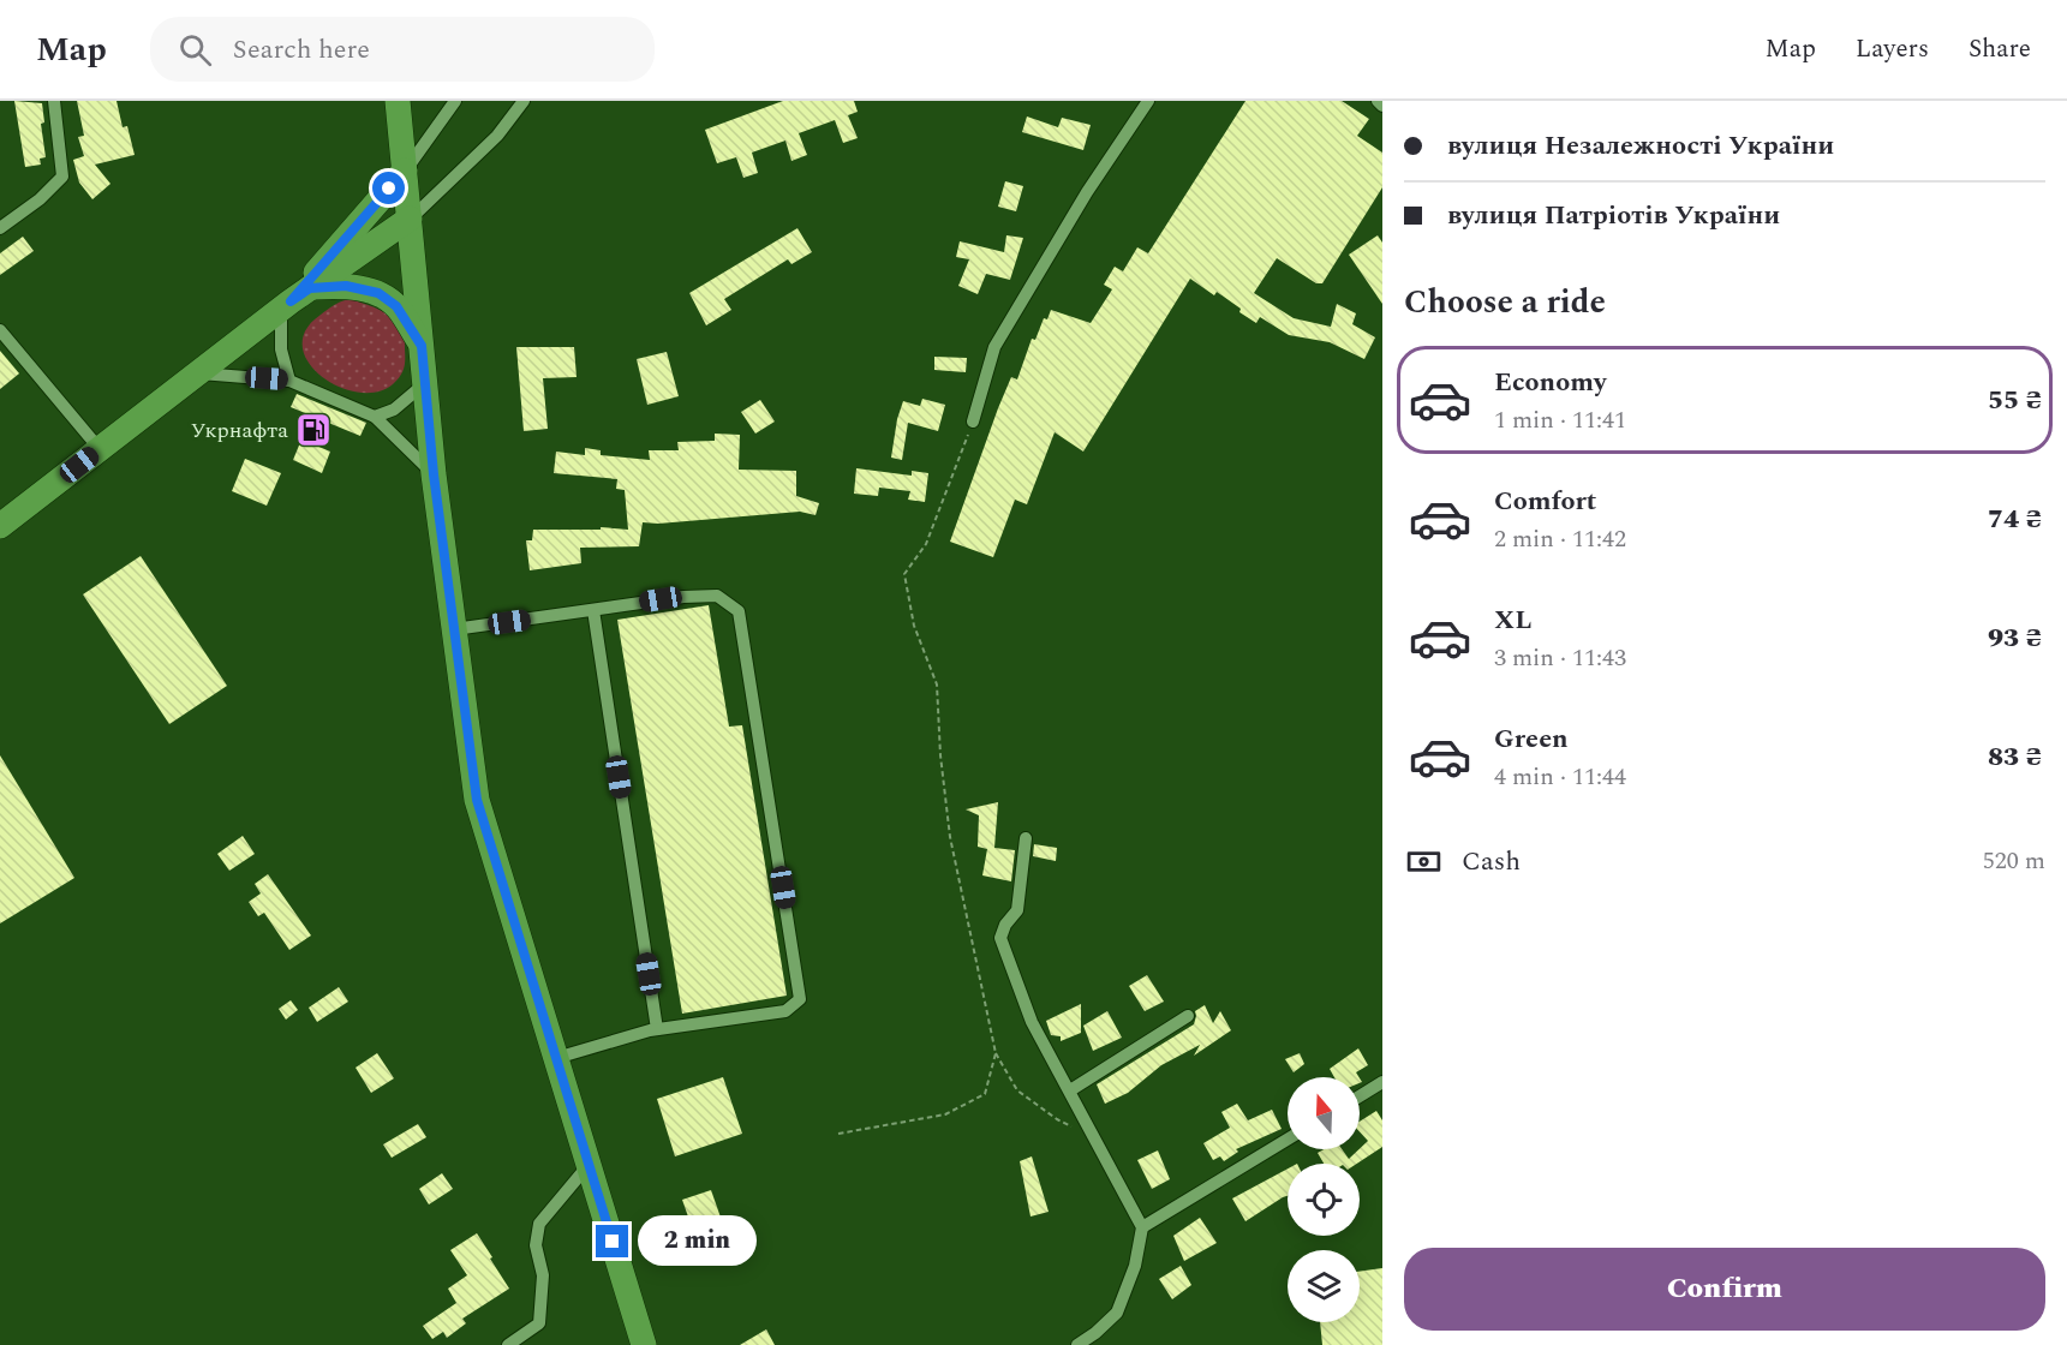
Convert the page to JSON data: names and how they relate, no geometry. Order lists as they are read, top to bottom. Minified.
{"places":{"fuel station":["Укрнафта"]},"north":"top","page":{"header":"Map","search":"Search here","nav":["Map","Layers","Share"],"banner":["вулиця Незалежності України","вулиця Патріотів України"],"heading":"Choose a ride","list":[{"name":"Economy","note":"1 min · 11:41","value":"55 ₴"},{"name":"Comfort","note":"2 min · 11:42","value":"74 ₴"},{"name":"XL","note":"3 min · 11:43","value":"93 ₴"},{"name":"Green","note":"4 min · 11:44","value":"83 ₴"}],"pay":["Cash","520 m"],"bubble":"2 min","buttons":"Confirm"}}
